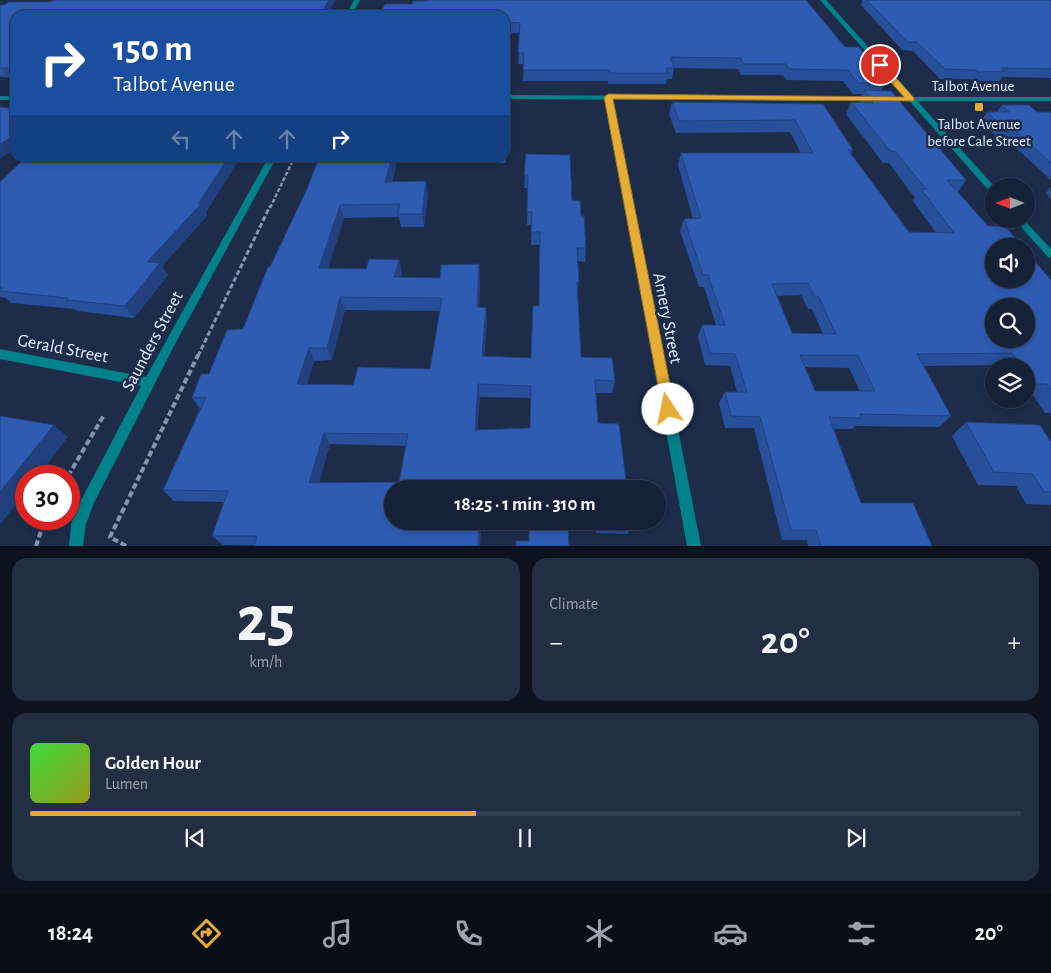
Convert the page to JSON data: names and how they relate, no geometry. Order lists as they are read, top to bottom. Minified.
{"streets":{"street":["Talbot Avenue","Amery Street","Saunders Street","Gerald Street"]},"crossings":[["Talbot Avenue","Amery Street"],["Saunders Street","Gerald Street"]],"places":{"transit":["Talbot Avenue before Cale Street"]},"north":"left","page":{"turn":["150 m","Talbot Avenue"],"limit":"30","trip":"18:25 · 1 min · 310 m","tile":[["25","km/h"],"Climate"],"heat":["−","20°","+"],"song":["Golden Hour","Lumen"],"tabs":["18:24","20°"]}}
